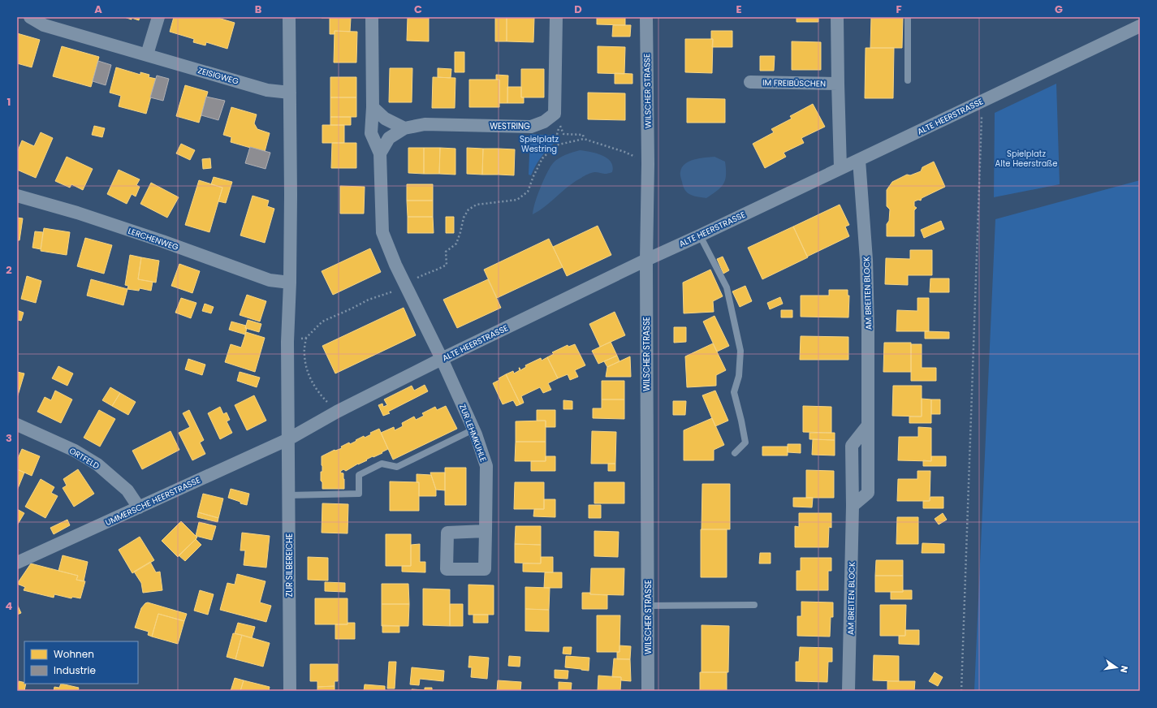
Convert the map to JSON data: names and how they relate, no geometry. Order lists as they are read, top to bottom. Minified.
{"streets":{"street":["ZEISIGWEG","IM FREIBÜSCHEN","WILSCHER STRASSE","ALTE HEERSTRASSE","WESTRING","LERCHENWEG","AM BREITEN BLOCK","ZUR LEHMKUHLE","ORTFELD","UMMERSCHE HEERSTRASSE","ZUR SILBEREICHE"]},"crossings":[["IM FREIBÜSCHEN","ALTE HEERSTRASSE"],["WILSCHER STRASSE","ALTE HEERSTRASSE"],["ALTE HEERSTRASSE","AM BREITEN BLOCK"],["ALTE HEERSTRASSE","ZUR LEHMKUHLE"],["ALTE HEERSTRASSE","UMMERSCHE HEERSTRASSE"],["ALTE HEERSTRASSE","ZUR SILBEREICHE"],["ORTFELD","UMMERSCHE HEERSTRASSE"],["UMMERSCHE HEERSTRASSE","ZUR SILBEREICHE"]],"parks":["Spielplatz Westring","Spielplatz Alte Heerstraße"],"legend":["Wohnen","Industrie"],"north":"right","grid":{"columns":["A","B","C","D","E","F","G"],"rows":["1","2","3","4"]}}
